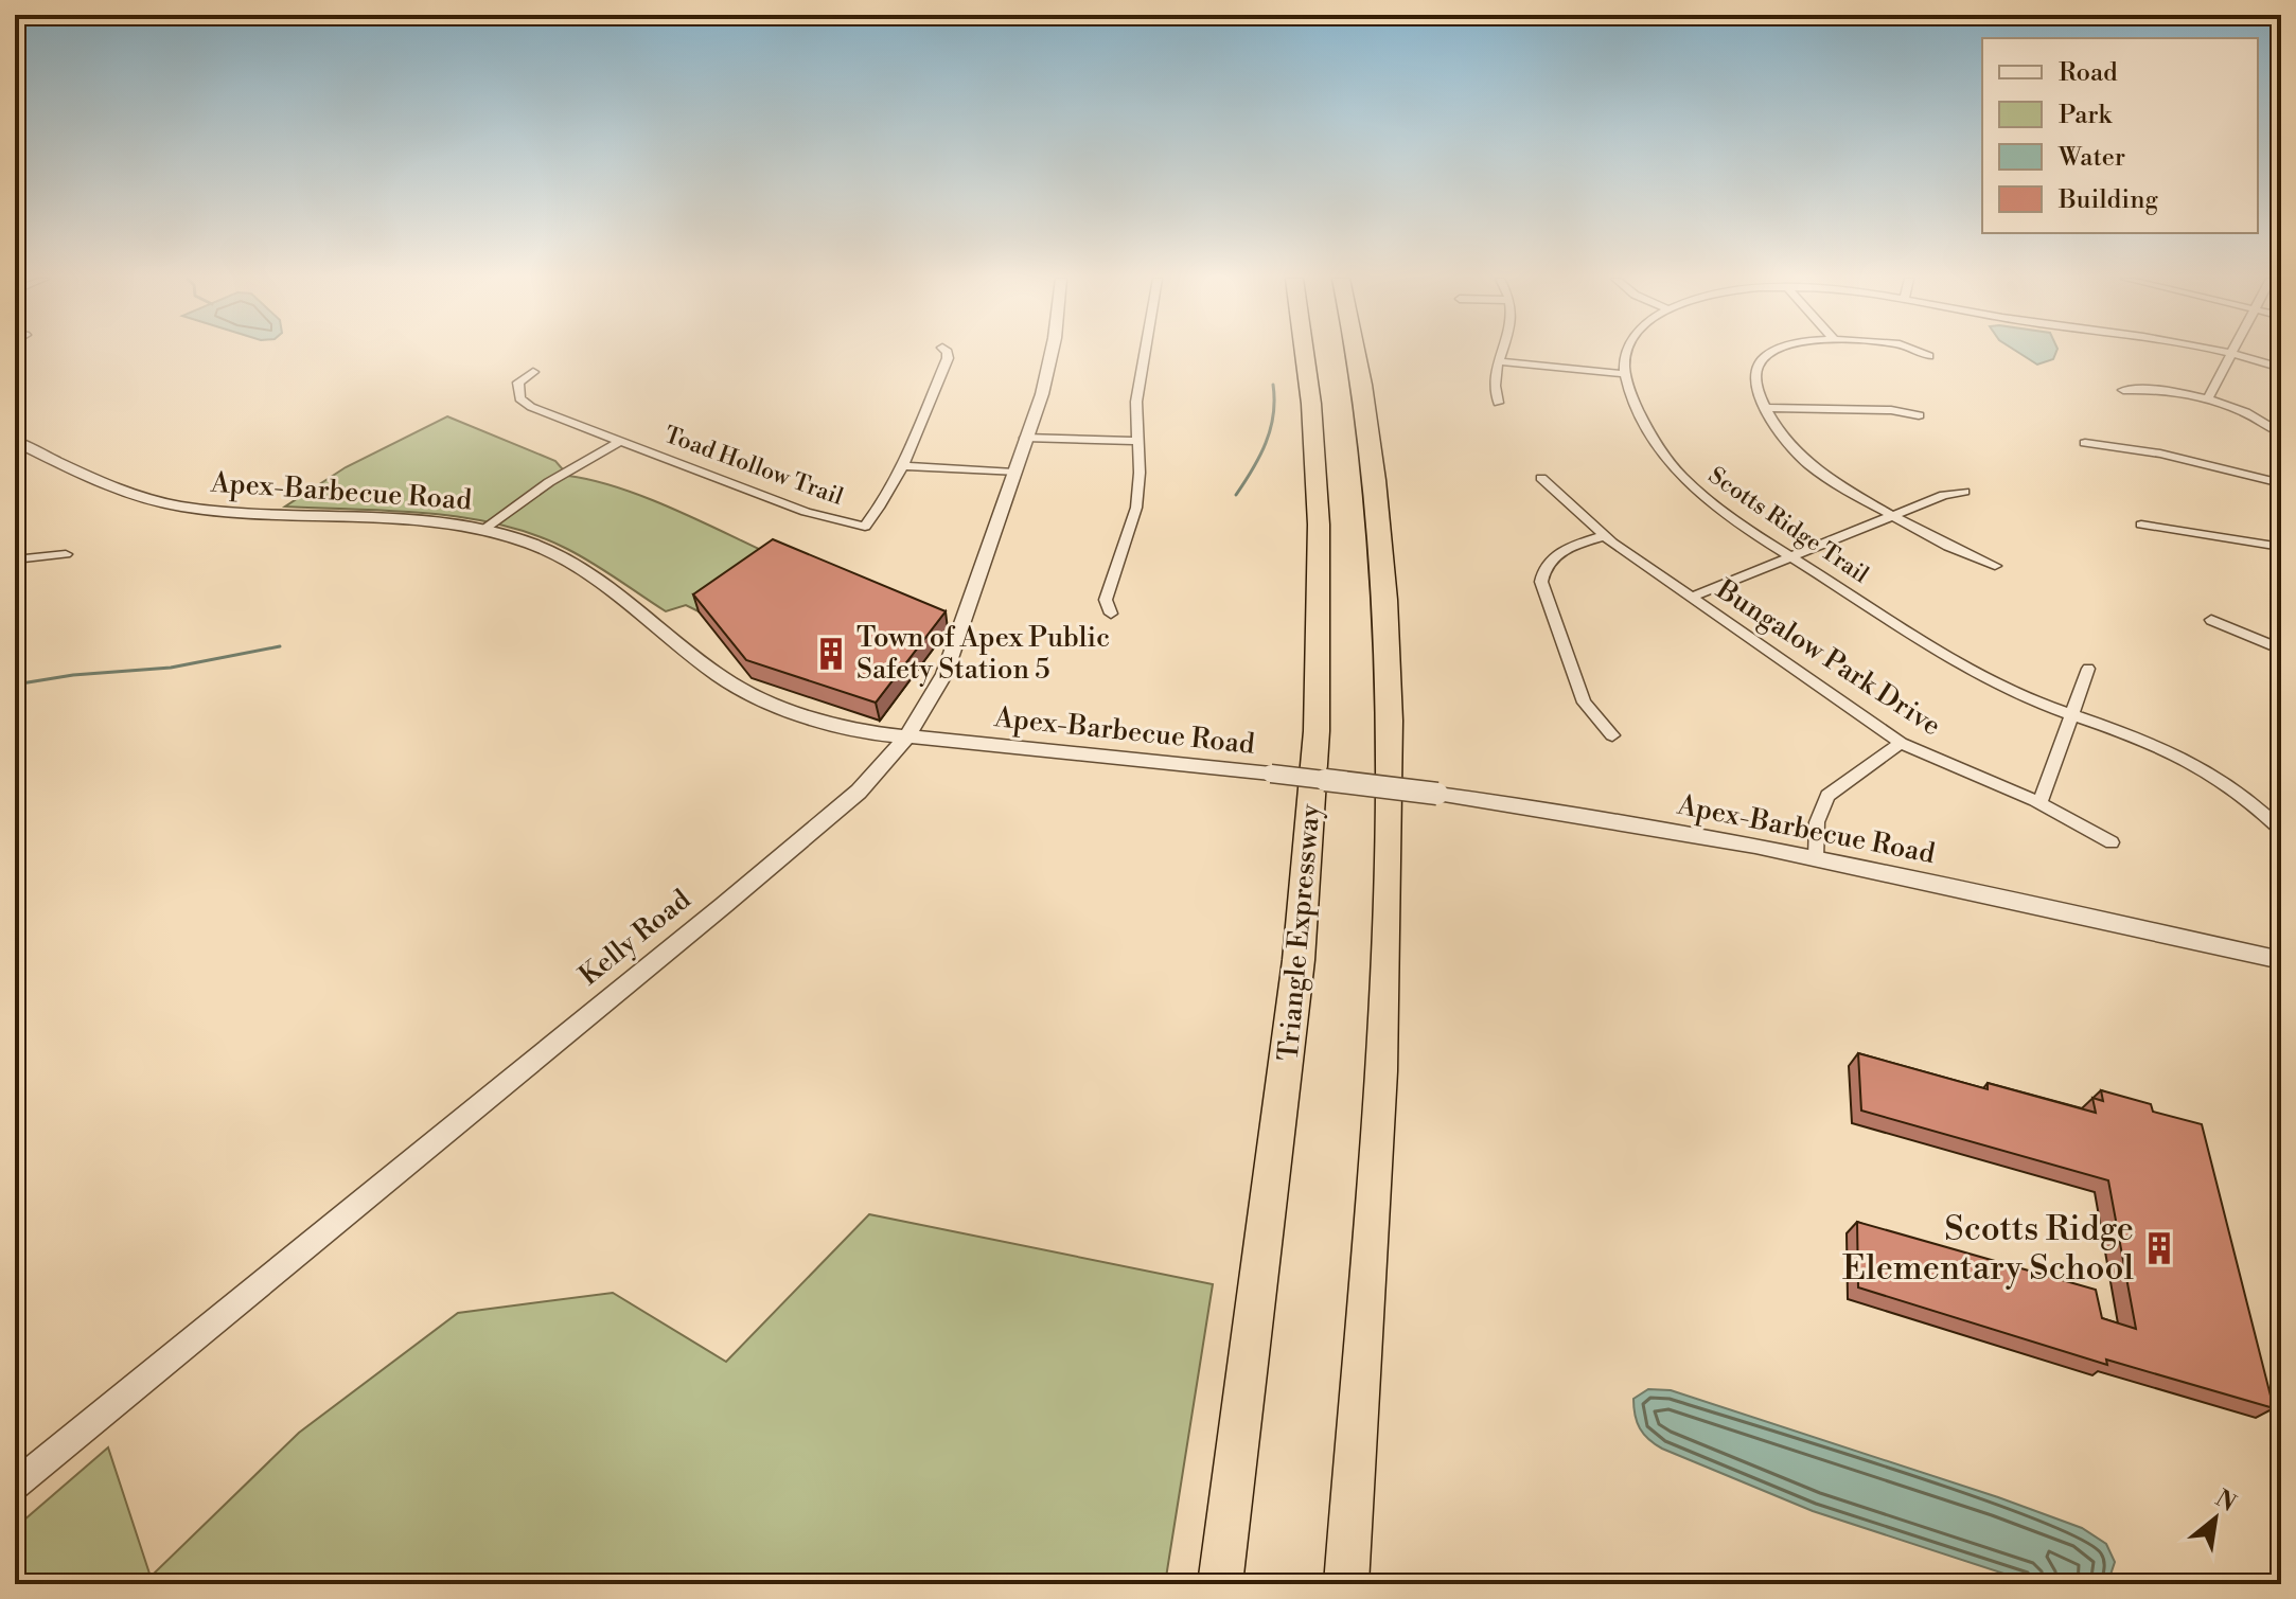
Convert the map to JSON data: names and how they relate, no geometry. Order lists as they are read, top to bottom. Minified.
{"streets":{"highway":["Triangle Expressway"],"street":["Toad Hollow Trail","Apex-Barbecue Road","Scotts Ridge Trail","Bungalow Park Drive","Kelly Road"]},"crossings":[["Apex-Barbecue Road","Kelly Road"]],"places":{"building":["Town of Apex Public Safety Station 5","Scotts Ridge Elementary School"]},"legend":["Road","Park","Water","Building"],"north":"top right"}
